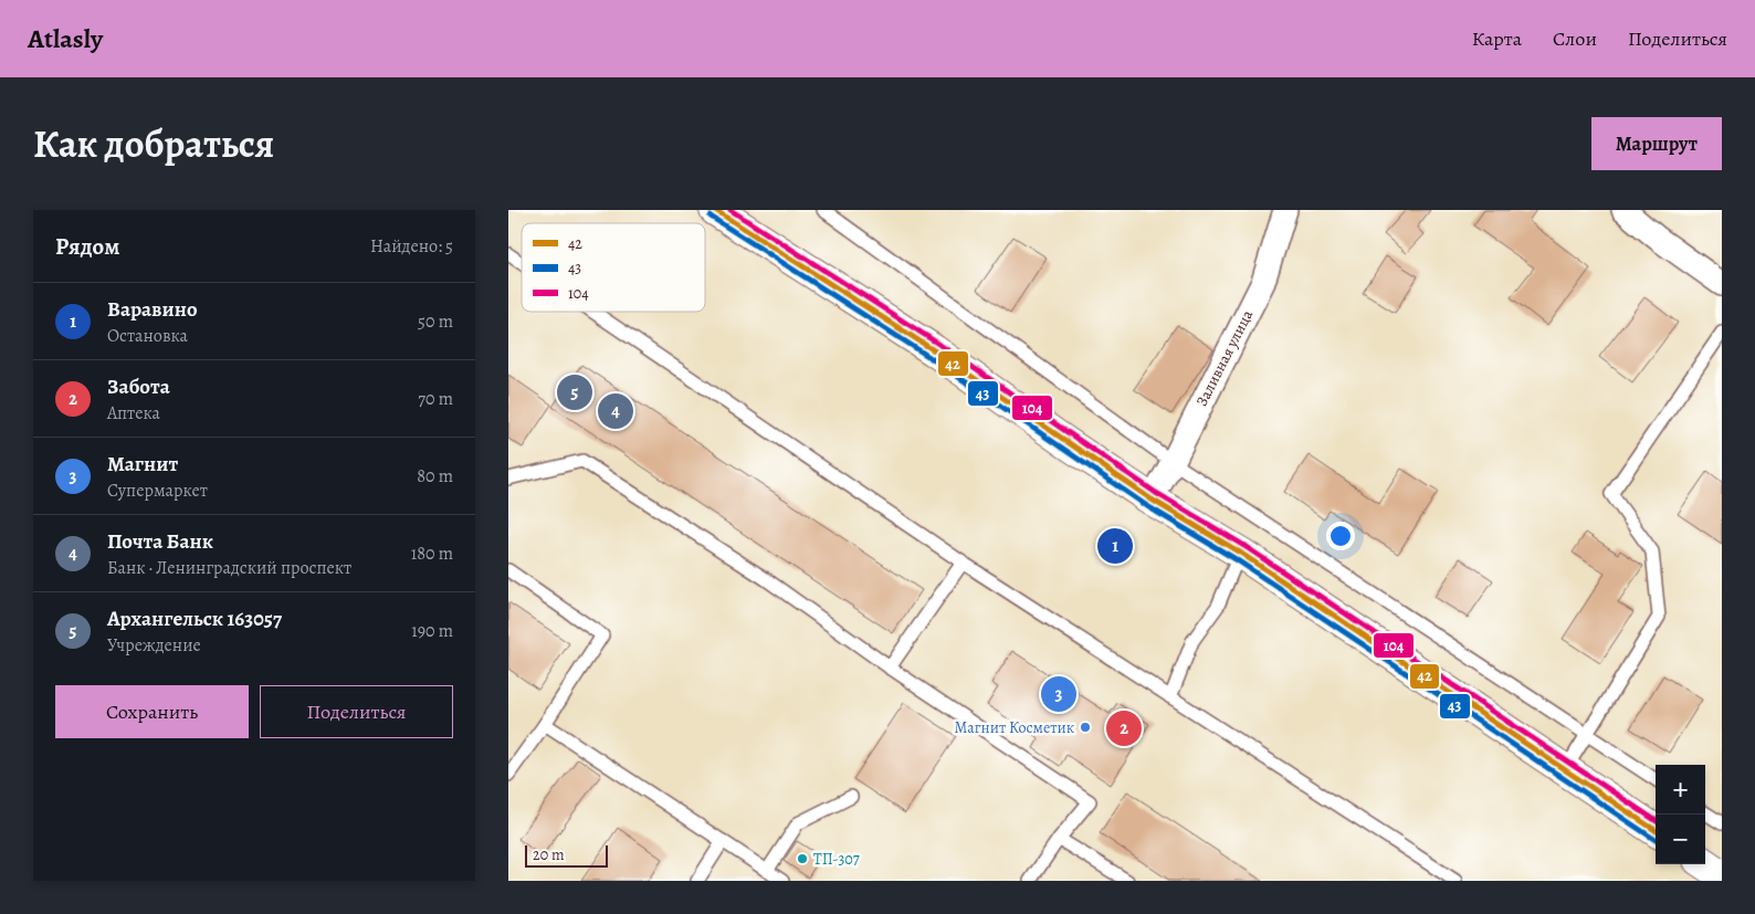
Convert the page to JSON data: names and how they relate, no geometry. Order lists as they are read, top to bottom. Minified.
{"streets":{"street":["Заливная улица"]},"places":["Магнит Косметик","ТП-307"],"lines":["transit line 42","transit line 104","transit line 43"],"legend":["42","43","104"],"scale_bar":"20 m","page":{"header":"Atlasly","nav":["Карта","Слои","Поделиться"],"title":"Как добраться","buttons":["Маршрут",["Сохранить","Поделиться"]],"heading":["Рядом","Найдено: 5"],"list":[{"mark":"1","name":"Варавино","note":"Остановка","value":"50 m"},{"mark":"2","name":"Забота","note":"Аптека","value":"70 m"},{"mark":"3","name":"Магнит","note":"Супермаркет","value":"80 m"},{"mark":"4","name":"Почта Банк","note":"Банк · Ленинградский проспект","value":"180 m"},{"mark":"5","name":"Архангельск 163057","note":"Учреждение","value":"190 m"}],"pins":["5","4","1","3","2"],"map_buttons":["+","−"],"scale":"20 m"}}
